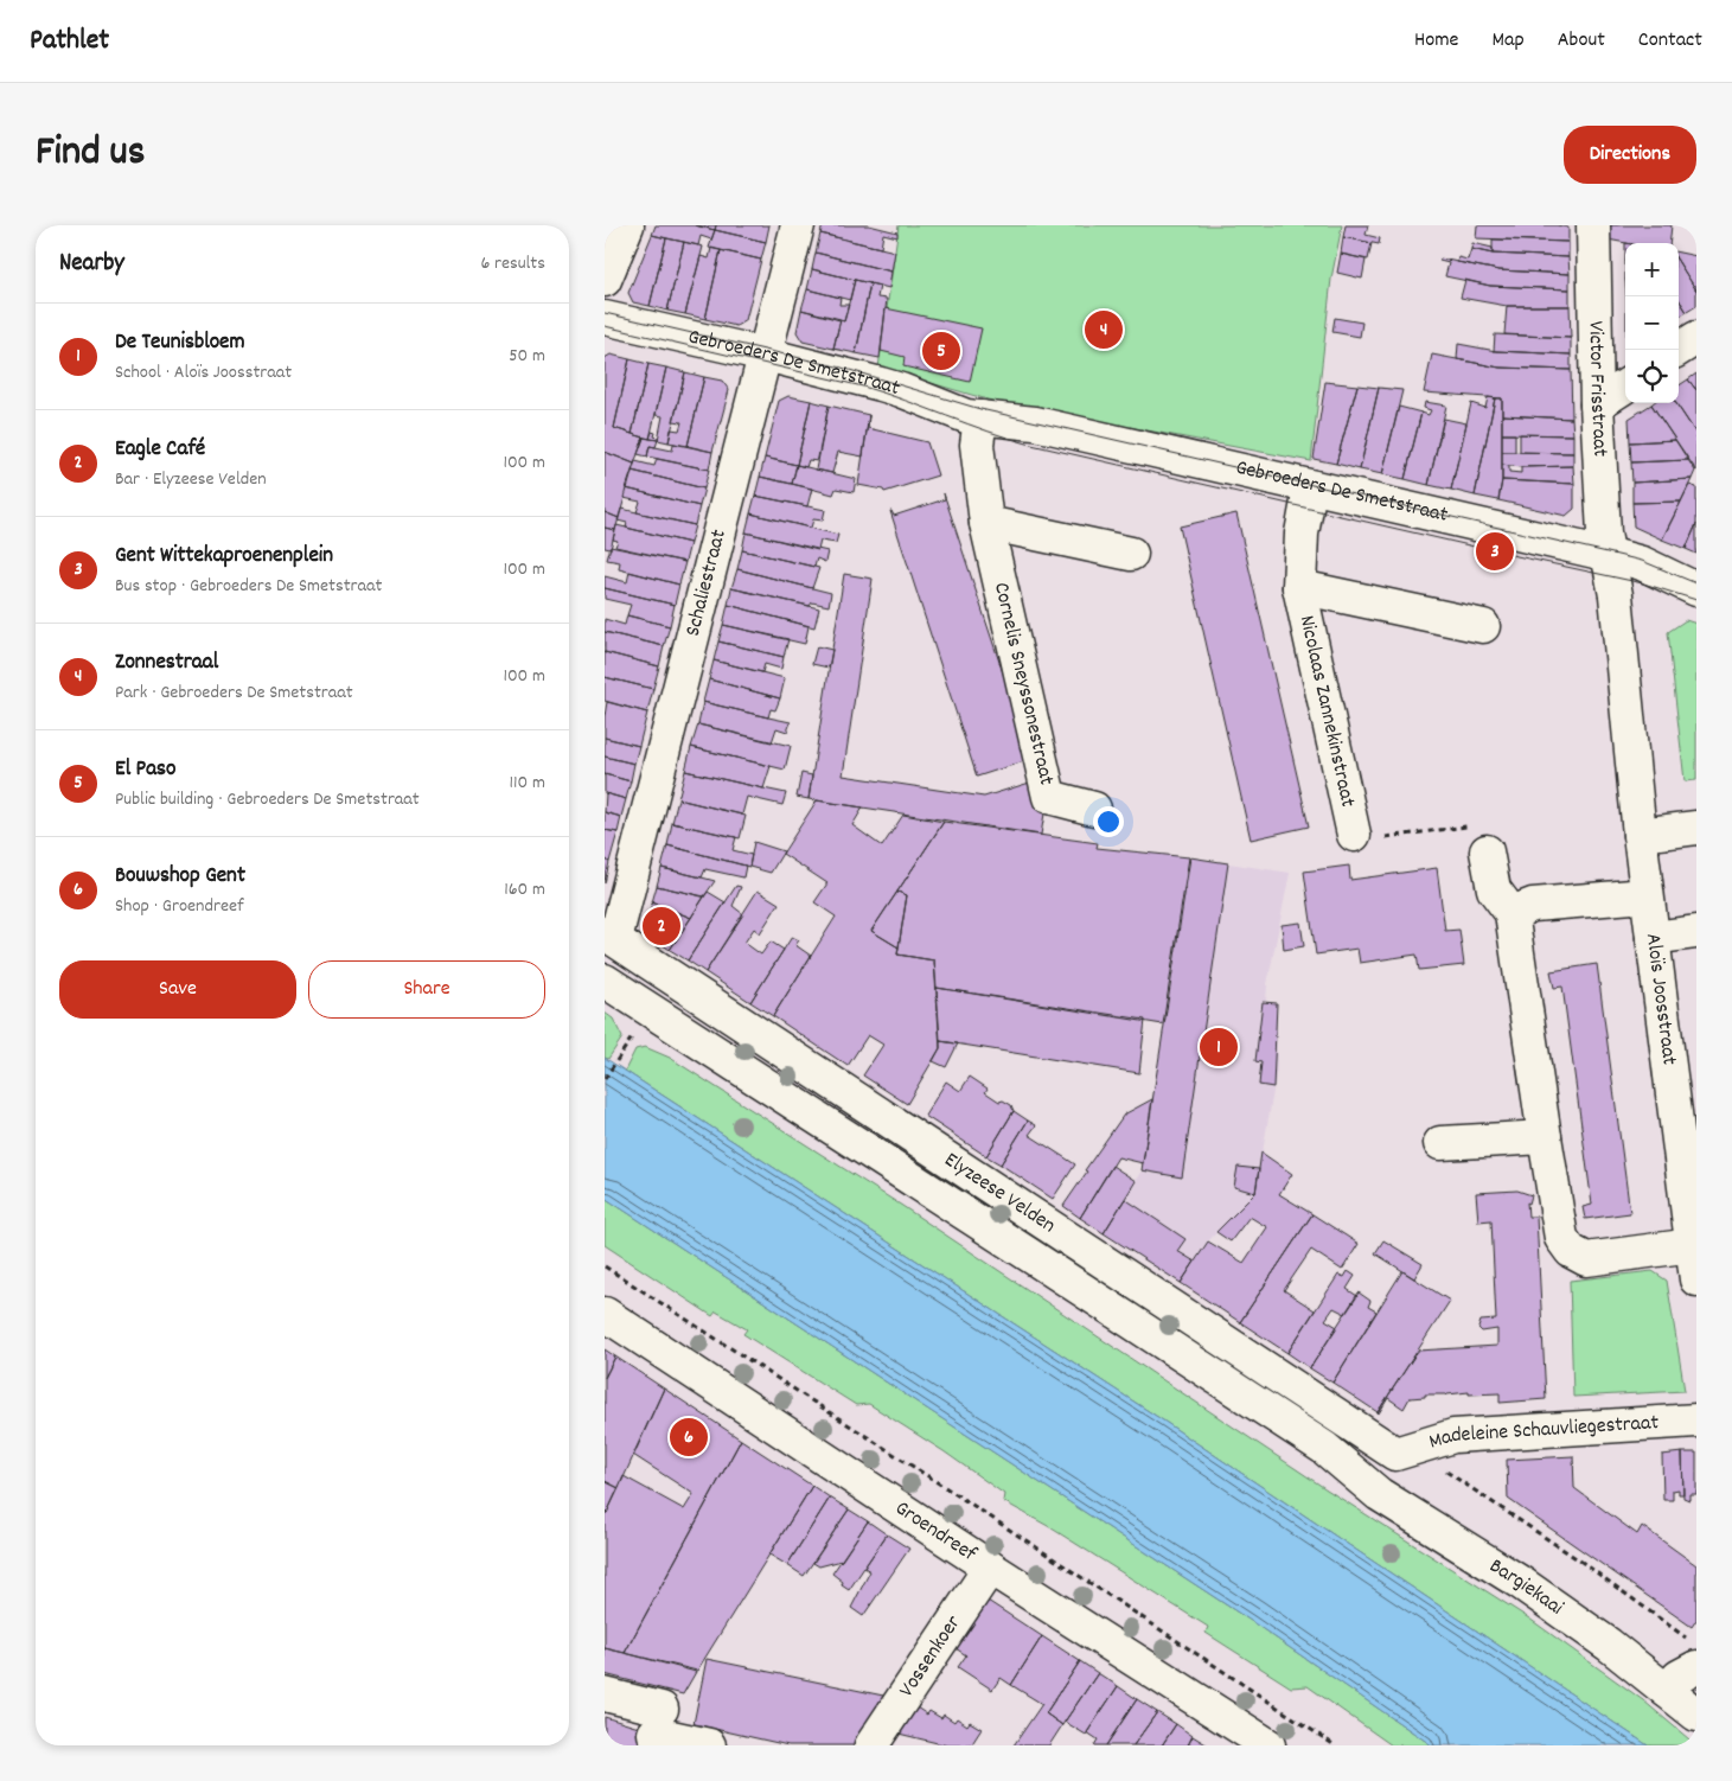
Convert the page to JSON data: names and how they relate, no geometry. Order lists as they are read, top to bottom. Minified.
{"streets":{"street":["Gebroeders De Smetstraat","Victor Frisstraat","Schaliestraat","Cornelis Sneyssonestraat","Nicolaas Zannekinstraat","Aloïs Joosstraat","Elyzeese Velden","Madeleine Schauvliegestraat","Groendreef","Bargiekaai","Vossenkoer"]},"crossings":[["Gebroeders De Smetstraat","Victor Frisstraat"],["Gebroeders De Smetstraat","Schaliestraat"],["Gebroeders De Smetstraat","Cornelis Sneyssonestraat"],["Gebroeders De Smetstraat","Nicolaas Zannekinstraat"],["Gebroeders De Smetstraat","Aloïs Joosstraat"],["Victor Frisstraat","Aloïs Joosstraat"],["Schaliestraat","Elyzeese Velden"],["Elyzeese Velden","Madeleine Schauvliegestraat"],["Elyzeese Velden","Bargiekaai"],["Groendreef","Vossenkoer"]],"page":{"header":"Pathlet","nav":["Home","Map","About","Contact"],"title":"Find us","buttons":["Directions",["Save","Share"]],"heading":["Nearby","6 results"],"map_buttons":["+","−"],"list":[{"mark":"1","name":"De Teunisbloem","note":"School · Aloïs Joosstraat","value":"50 m"},{"mark":"2","name":"Eagle Café","note":"Bar · Elyzeese Velden","value":"100 m"},{"mark":"3","name":"Gent Wittekaproenenplein","note":"Bus stop · Gebroeders De Smetstraat","value":"100 m"},{"mark":"4","name":"Zonnestraal","note":"Park · Gebroeders De Smetstraat","value":"100 m"},{"mark":"5","name":"El Paso","note":"Public building · Gebroeders De Smetstraat","value":"110 m"},{"mark":"6","name":"Bouwshop Gent","note":"Shop · Groendreef","value":"160 m"}],"pins":["4","5","3","2","1","6"]}}
